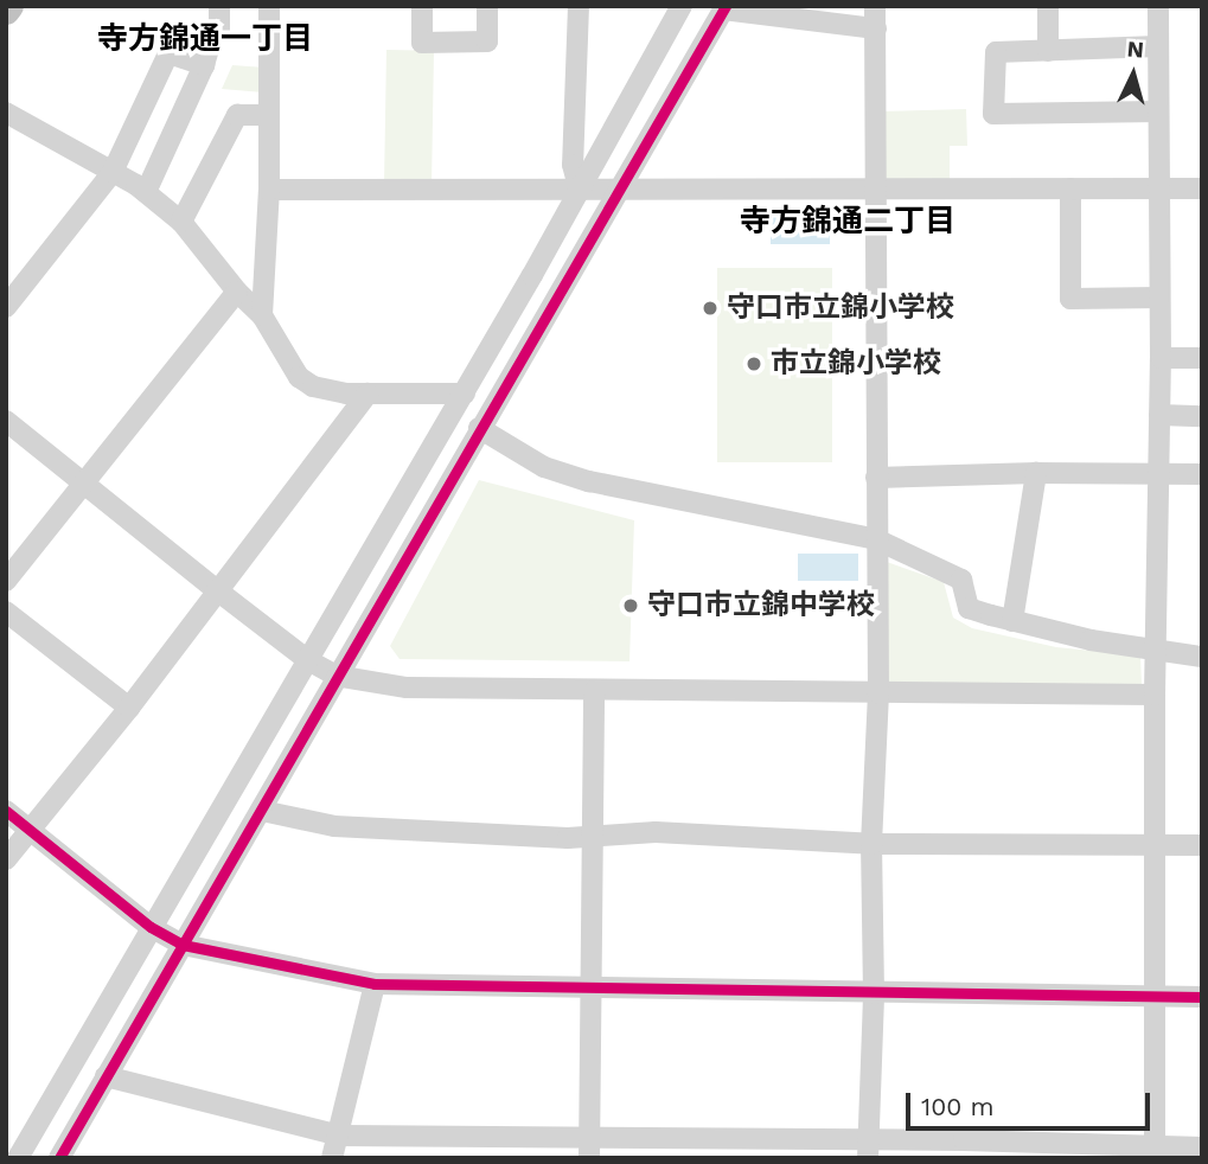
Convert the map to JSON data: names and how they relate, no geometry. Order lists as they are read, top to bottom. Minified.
{"districts":["寺方錦通一丁目","寺方錦通二丁目"],"places":["守口市立錦小学校","市立錦小学校","守口市立錦中学校"],"scale_bar":"100 m","north":"top"}
